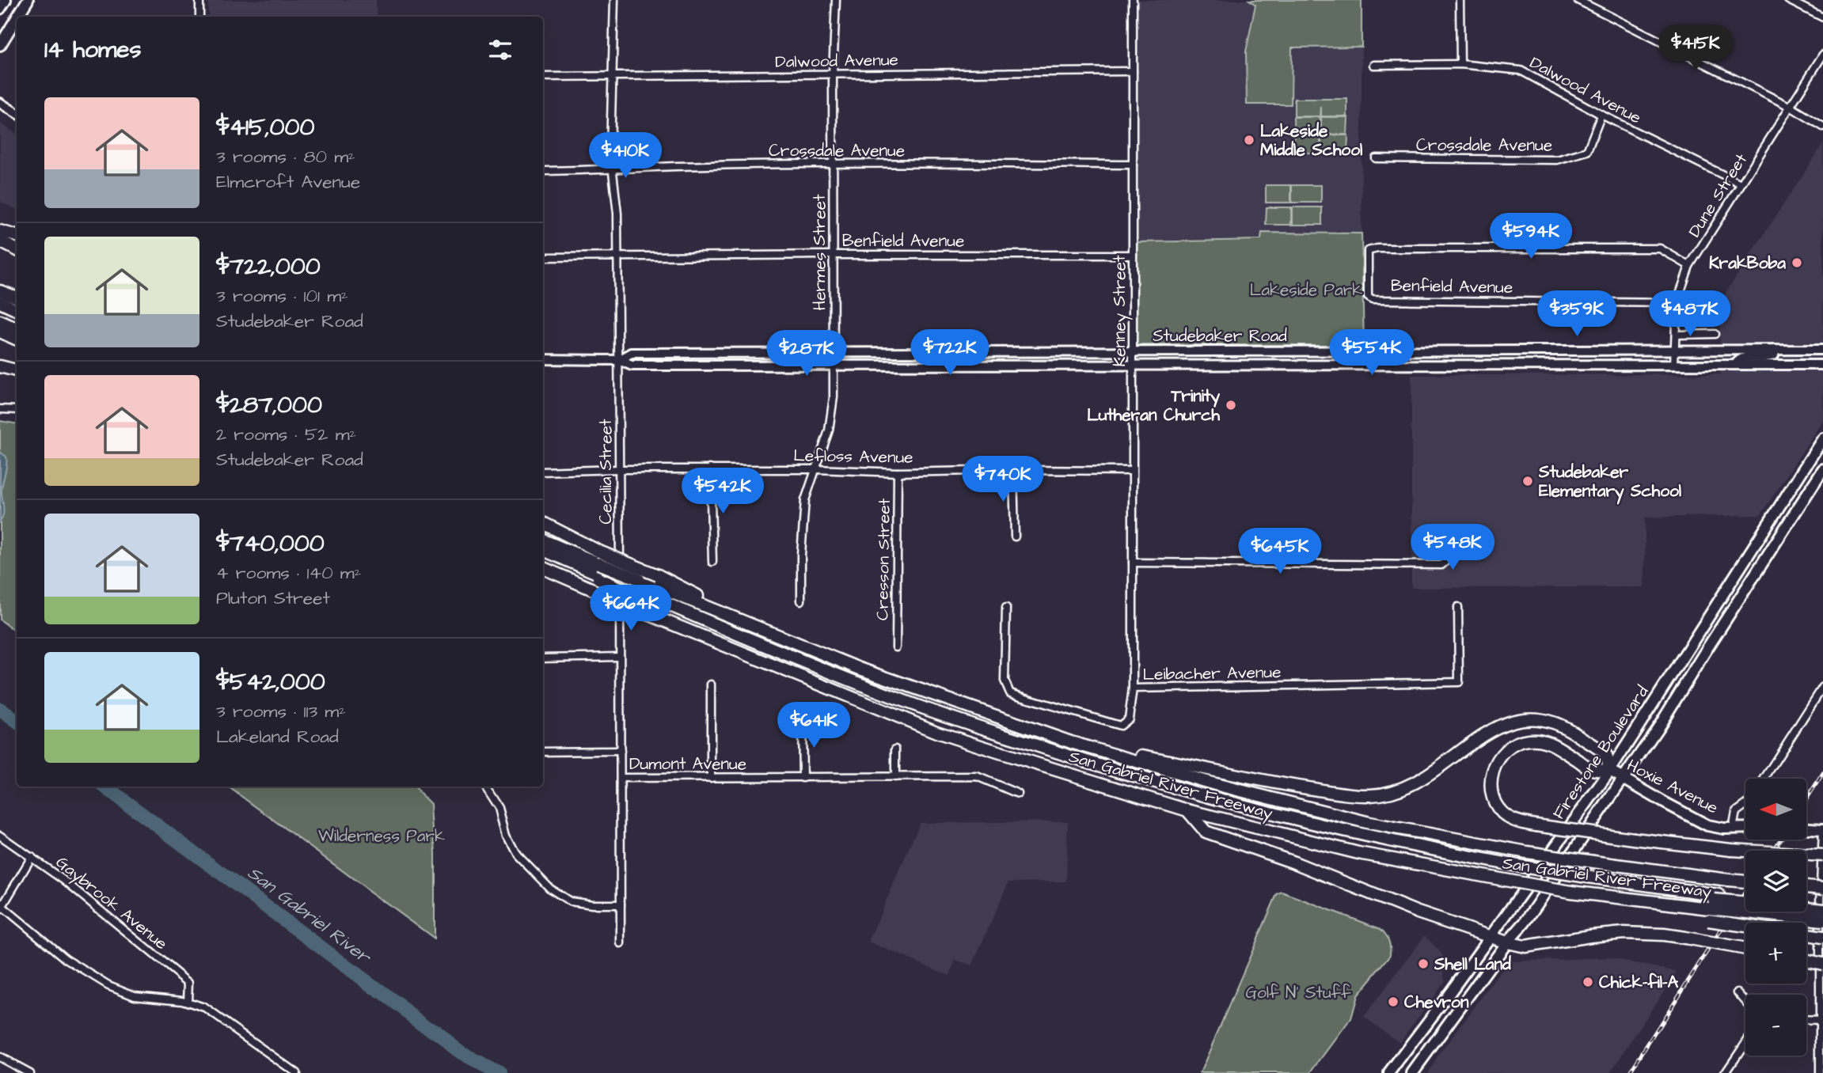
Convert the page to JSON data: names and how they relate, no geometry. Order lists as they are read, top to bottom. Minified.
{"streets":{"highway":["San Gabriel River Freeway"],"main road":["Studebaker Road","Firestone Boulevard","Hoxie Avenue"],"street":["Dalwood Avenue","Crossdale Avenue","Dune Street","Benfield Avenue","Hermes Street","Kenney Street","Lefloss Avenue","Cecilia Street","Cresson Street","Leibacher Avenue","Dumont Avenue","Gaybrook Avenue"]},"crossings":[["Dalwood Avenue","Crossdale Avenue"],["Dalwood Avenue","Dune Street"],["Dalwood Avenue","Hermes Street"],["Dalwood Avenue","Kenney Street"],["Dalwood Avenue","Cecilia Street"],["Crossdale Avenue","Hermes Street"],["Crossdale Avenue","Kenney Street"],["Crossdale Avenue","Cecilia Street"],["Dune Street","Benfield Avenue"],["Dune Street","Studebaker Road"],["Benfield Avenue","Hermes Street"],["Benfield Avenue","Kenney Street"],["Benfield Avenue","Cecilia Street"],["Hermes Street","Studebaker Road"],["Hermes Street","Lefloss Avenue"],["Kenney Street","Studebaker Road"],["Kenney Street","Lefloss Avenue"],["Kenney Street","Leibacher Avenue"],["Studebaker Road","Cecilia Street"],["Lefloss Avenue","Cecilia Street"],["Lefloss Avenue","Cresson Street"],["Cecilia Street","Dumont Avenue"],["Firestone Boulevard","Hoxie Avenue"]],"water":["San Gabriel River"],"parks":["Lakeside Park","Wilderness Park","Golf N' Stuff"],"places":["Lakeside Middle School","KrakBoba","Trinity Lutheran Church","Studebaker Elementary School","Shell Land","Chick-fil-A","Chevron"],"north":"left","page":{"heading":"14 homes","price":["$415K","$410K","$594K","$359K","$487K","$722K","$554K","$287K","$740K","$542K","$548K","$645K","$664K","$641K"],"list":[{"name":"$415,000","note":"3 rooms · 80 m² · Elmcroft Avenue"},{"name":"$722,000","note":"3 rooms · 101 m² · Studebaker Road"},{"name":"$287,000","note":"2 rooms · 52 m² · Studebaker Road"},{"name":"$740,000","note":"4 rooms · 140 m² · Pluton Street"},{"name":"$542,000","note":"3 rooms · 113 m² · Lakeland Road"}],"map_buttons":["+","−"]}}
